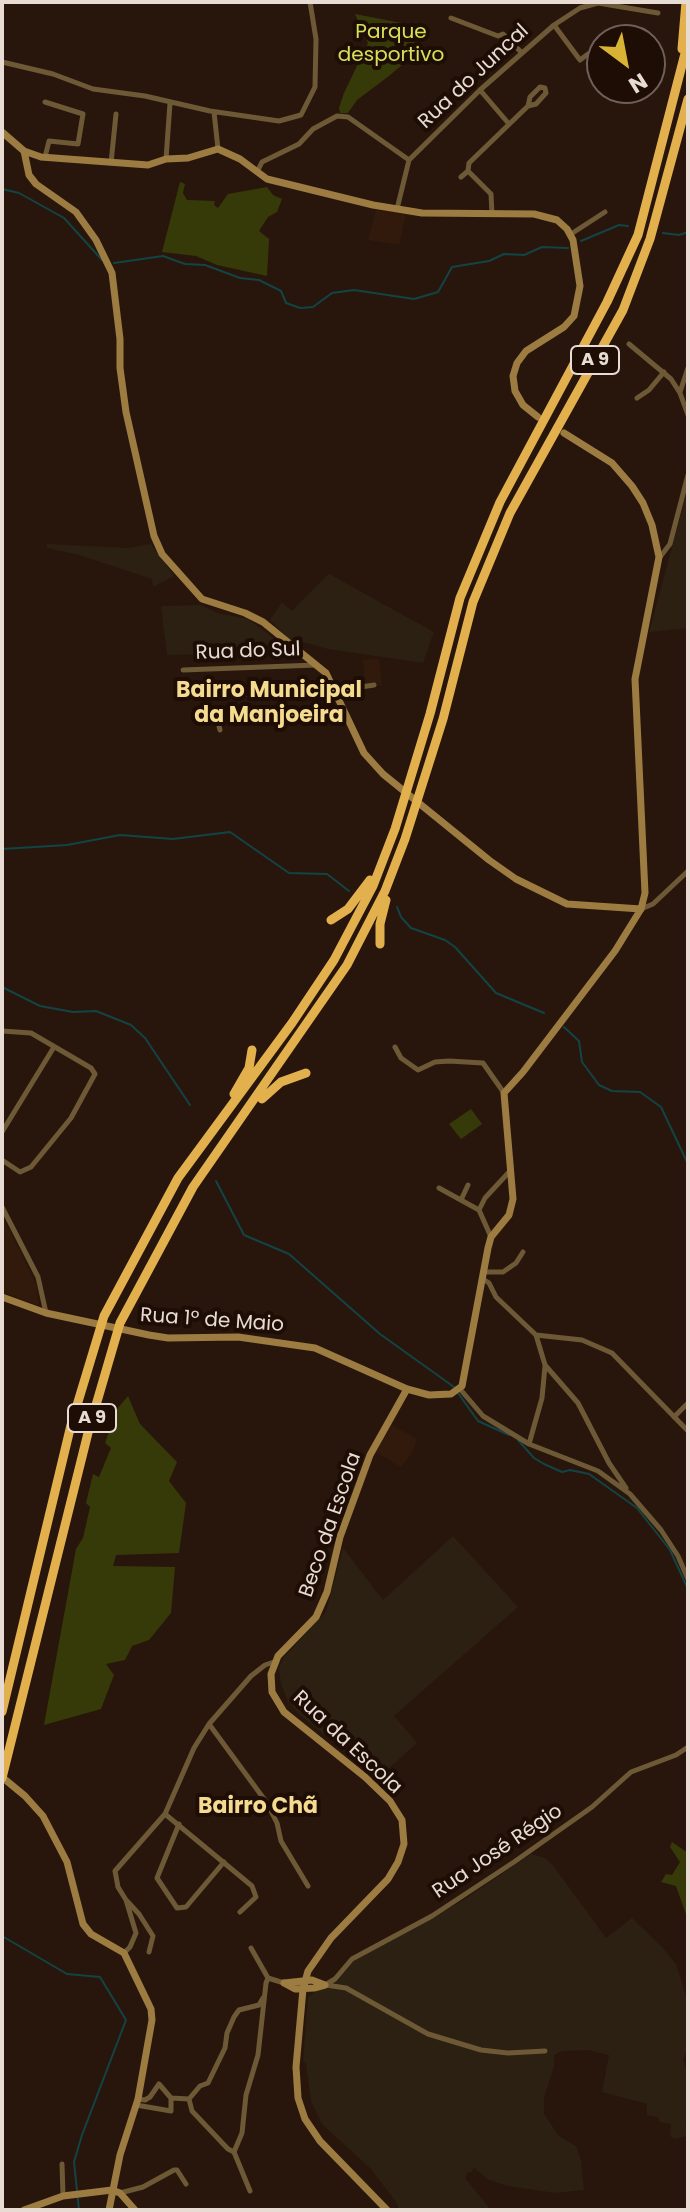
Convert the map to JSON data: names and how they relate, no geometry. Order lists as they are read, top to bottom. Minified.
{"streets":{"highway":["A 9"],"street":["Rua do Juncal","Rua do Sul","Rua 1º de Maio","Beco da Escola","Rua da Escola","Rua José Régio"]},"crossings":[["Rua 1º de Maio","Beco da Escola"],["Beco da Escola","Rua da Escola"]],"districts":["Bairro Municipal da Manjoeira","Bairro Chã"],"parks":["Parque desportivo"],"north":"bottom right"}
